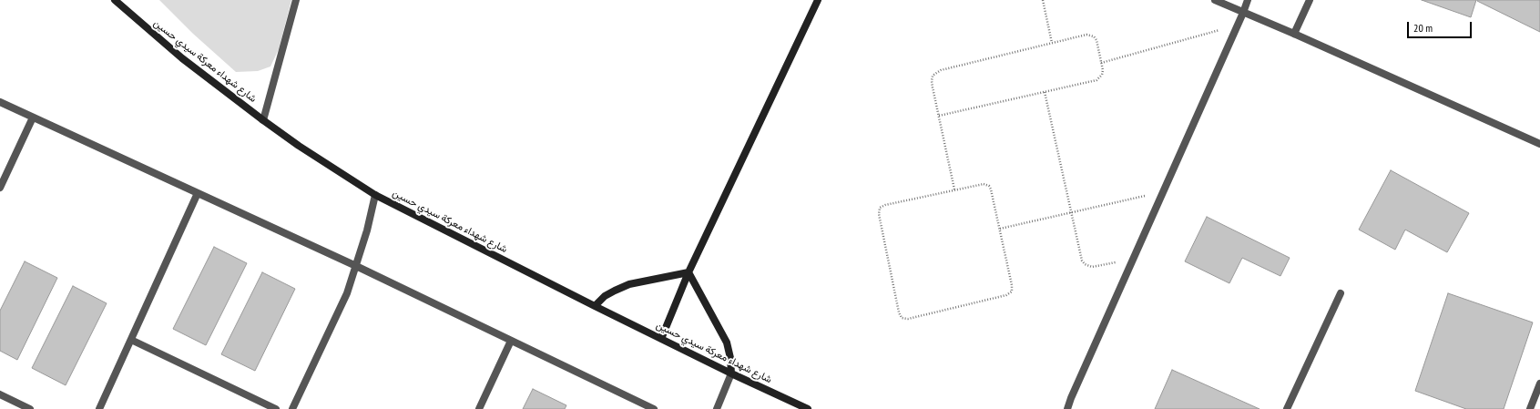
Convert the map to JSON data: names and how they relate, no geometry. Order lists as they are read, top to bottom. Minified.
{"streets":{"main road":["شارع شهداء معركة سيدي حسين"]},"scale_bar":"20 m"}
